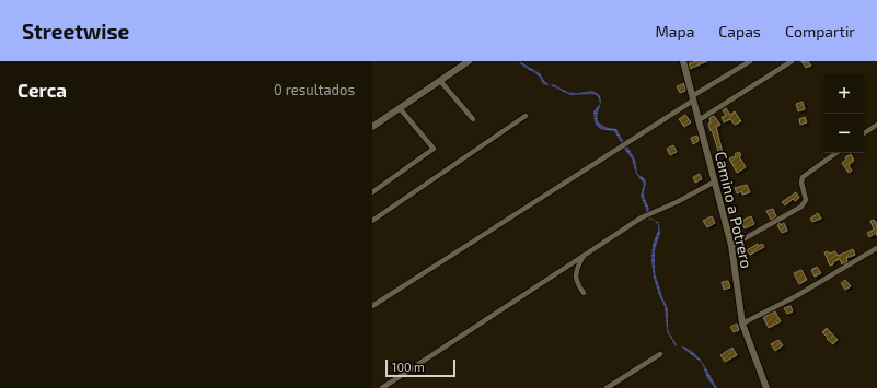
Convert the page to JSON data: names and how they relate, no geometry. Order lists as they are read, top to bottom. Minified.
{"streets":{"street":["Camino a Potrero"]},"scale_bar":"100 m","page":{"header":"Streetwise","nav":["Mapa","Capas","Compartir"],"heading":["Cerca","0 resultados"],"map_buttons":["+","−"],"scale":"100 m"}}
